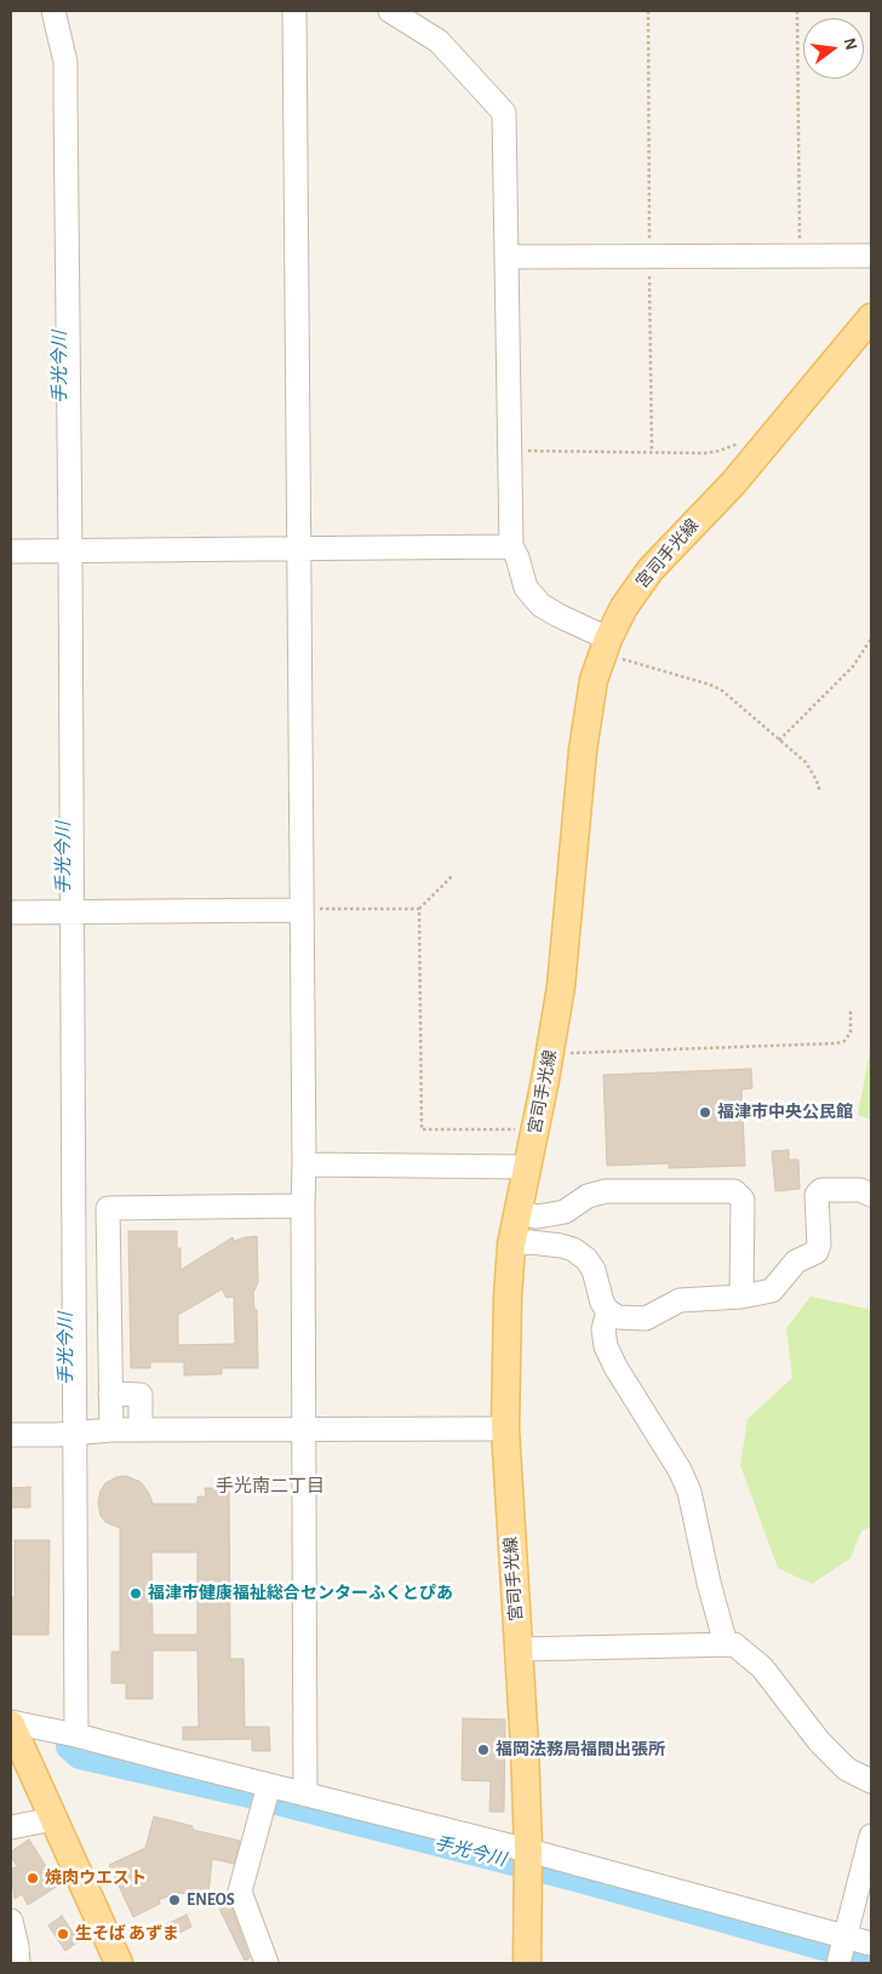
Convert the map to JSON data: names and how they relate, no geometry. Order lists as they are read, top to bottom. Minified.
{"streets":{"main road":["宮司手光線"]},"districts":["手光南二丁目"],"water":["手光今川"],"places":["福津市中央公民館","福津市健康福祉総合センターふくとぴあ","福岡法務局福間出張所","焼肉ウエスト","ENEOS","生そば あずま"],"north":"right"}
